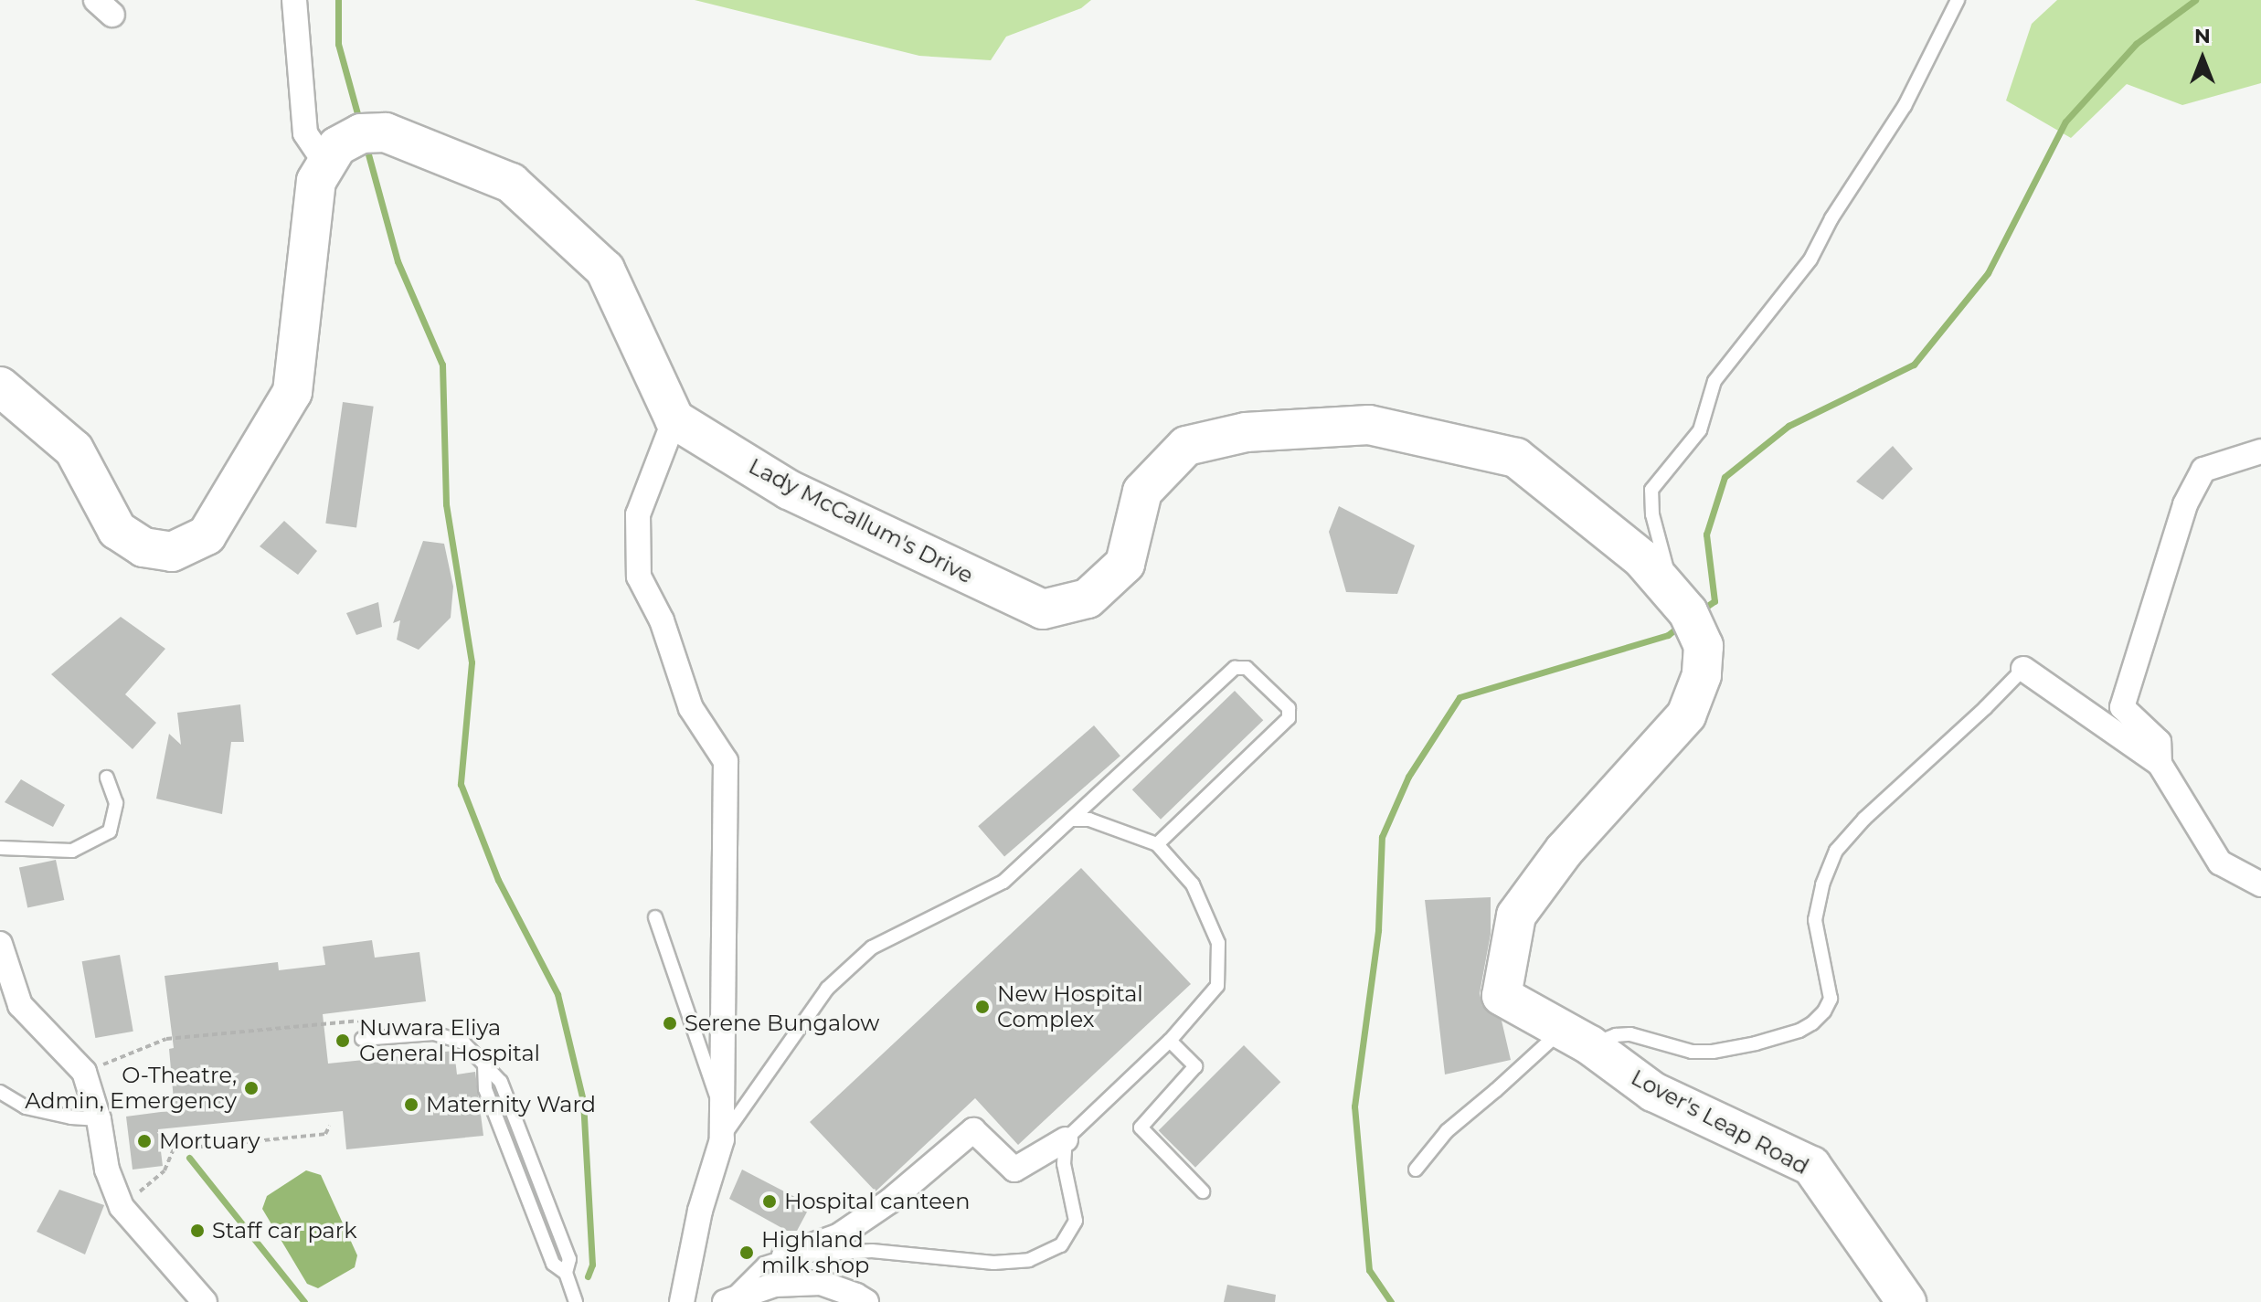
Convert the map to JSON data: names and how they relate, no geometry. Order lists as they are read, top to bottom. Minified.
{"streets":{"main road":["Lady McCallum's Drive","Lover's Leap Road"]},"crossings":[["Lady McCallum's Drive","Lover's Leap Road"]],"places":["New Hospital Complex","Serene Bungalow","Nuwara Eliya General Hospital","O-Theatre, Admin, Emergency","Maternity Ward","Mortuary","Hospital canteen","Staff car park","Highland milk shop"],"north":"top"}
